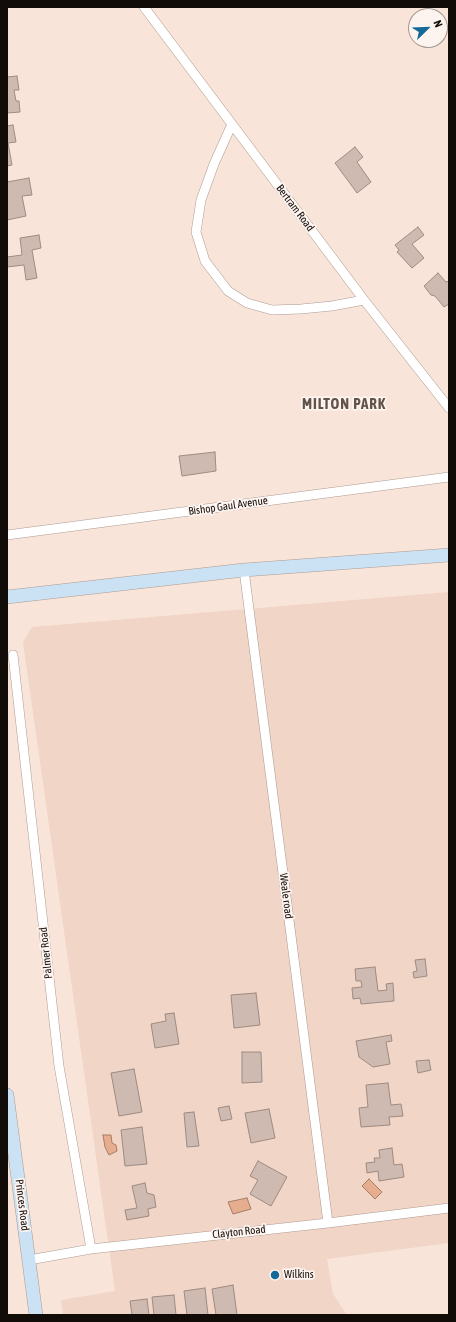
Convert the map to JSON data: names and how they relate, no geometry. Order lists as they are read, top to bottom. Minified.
{"streets":{"main road":["Princes Road"],"street":["Bertram Road","Bishop Gaul Avenue","Weale road","Palmer Road","Clayton Road"]},"crossings":[["Weale road","Clayton Road"],["Palmer Road","Clayton Road"],["Princes Road","Clayton Road"]],"districts":["MILTON PARK"],"places":["Wilkins"],"north":"top right"}
